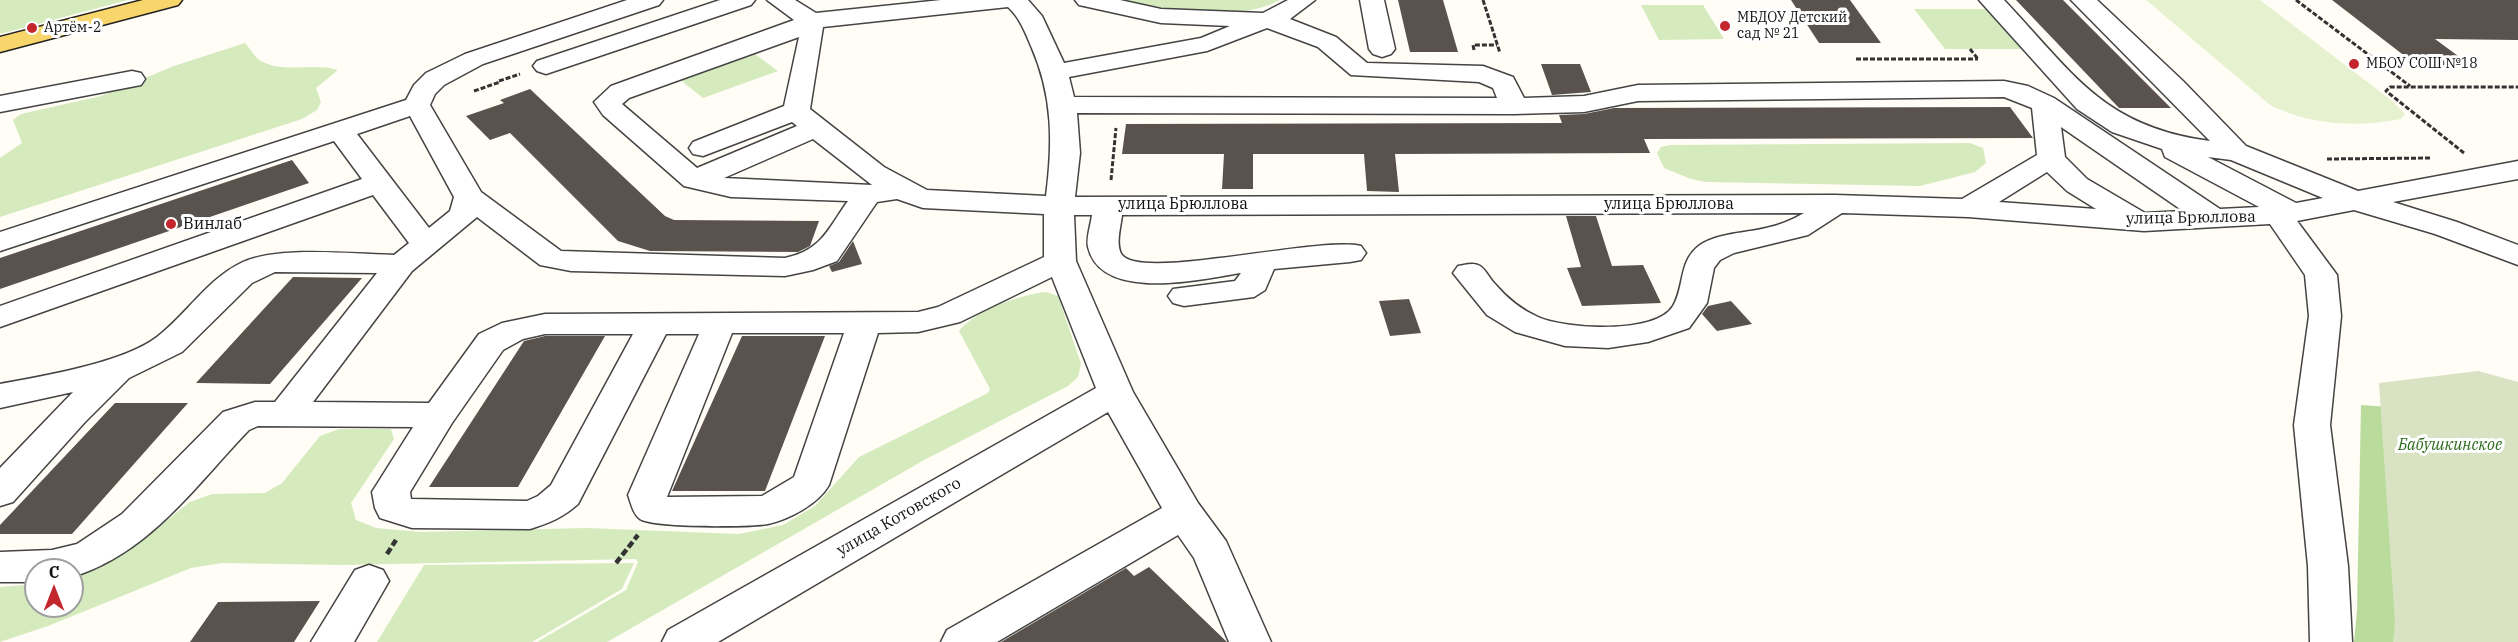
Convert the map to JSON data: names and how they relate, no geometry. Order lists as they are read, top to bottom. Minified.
{"streets":{"street":["улица Брюллова","улица Котовского"]},"parks":["Бабушкинское"],"places":["МБДОУ Детский сад № 21","Артём-2","МБОУ СОШ №18","Винлаб"],"north":"top"}
